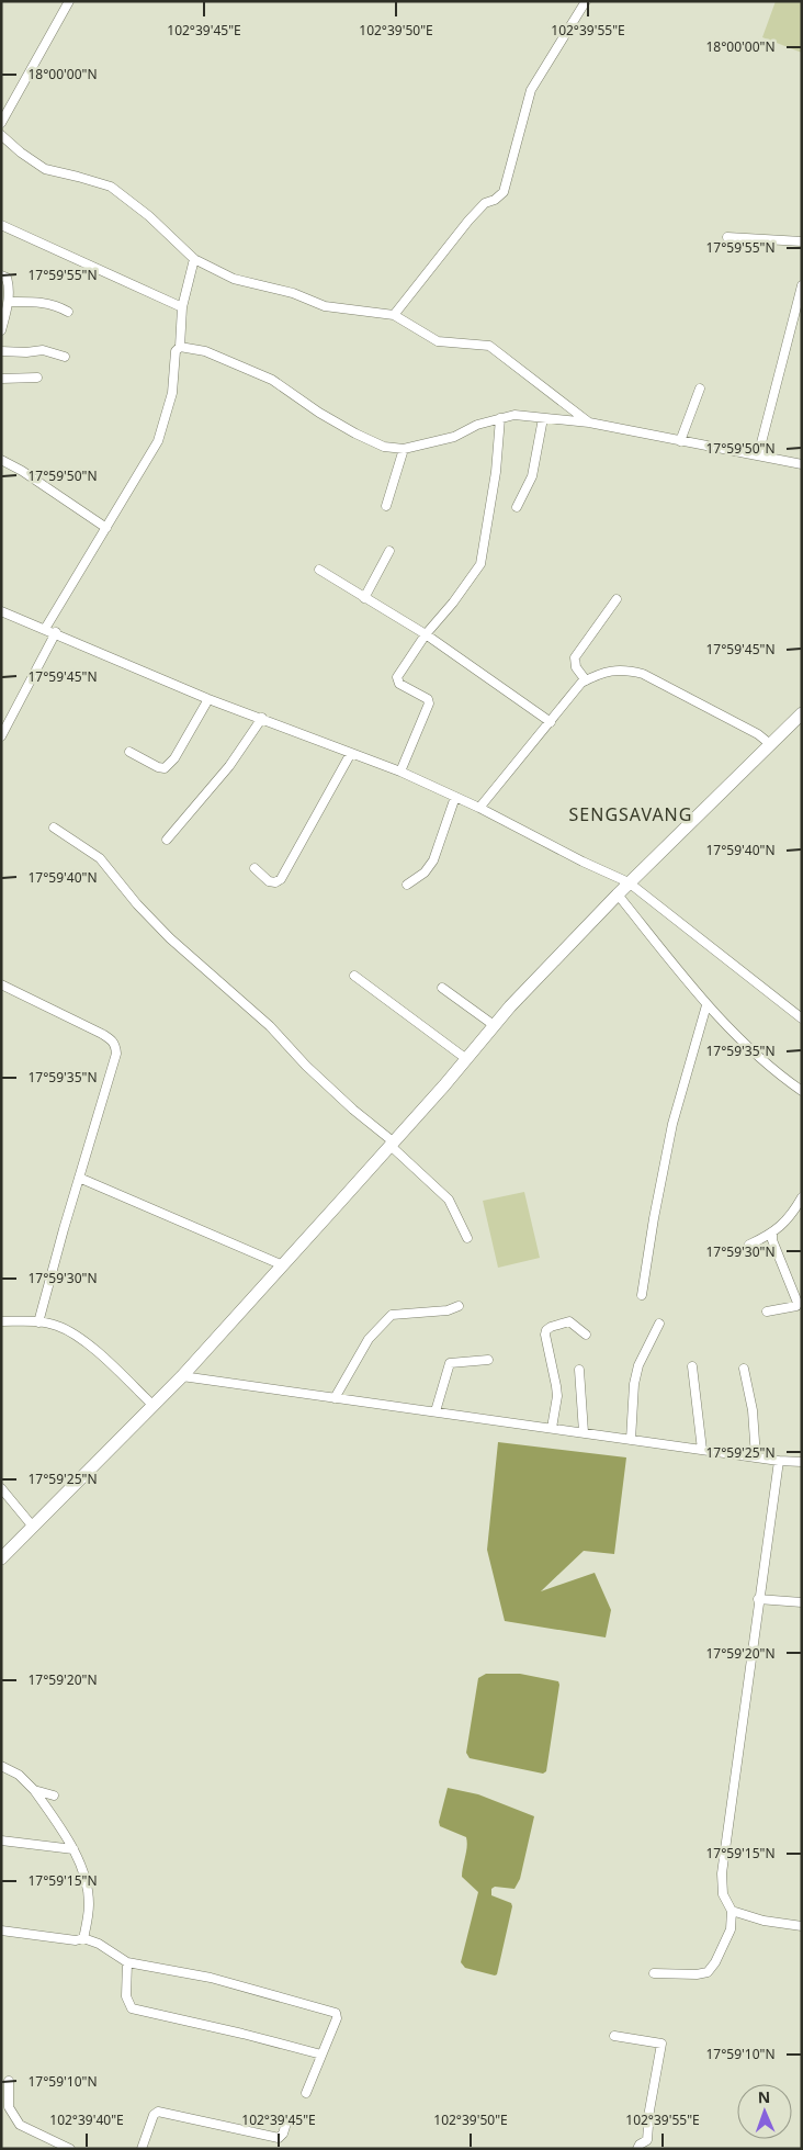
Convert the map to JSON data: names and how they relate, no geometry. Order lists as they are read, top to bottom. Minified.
{"districts":["SENGSAVANG"],"north":"top","coordinates":["102°39'45\"E","102°39'50\"E","102°39'55\"E","18°00'00\"N","17°59'55\"N","17°59'50\"N","17°59'45\"N","17°59'40\"N","17°59'35\"N","17°59'30\"N","17°59'25\"N","17°59'20\"N","17°59'15\"N","17°59'10\"N","102°39'40\"E"]}
